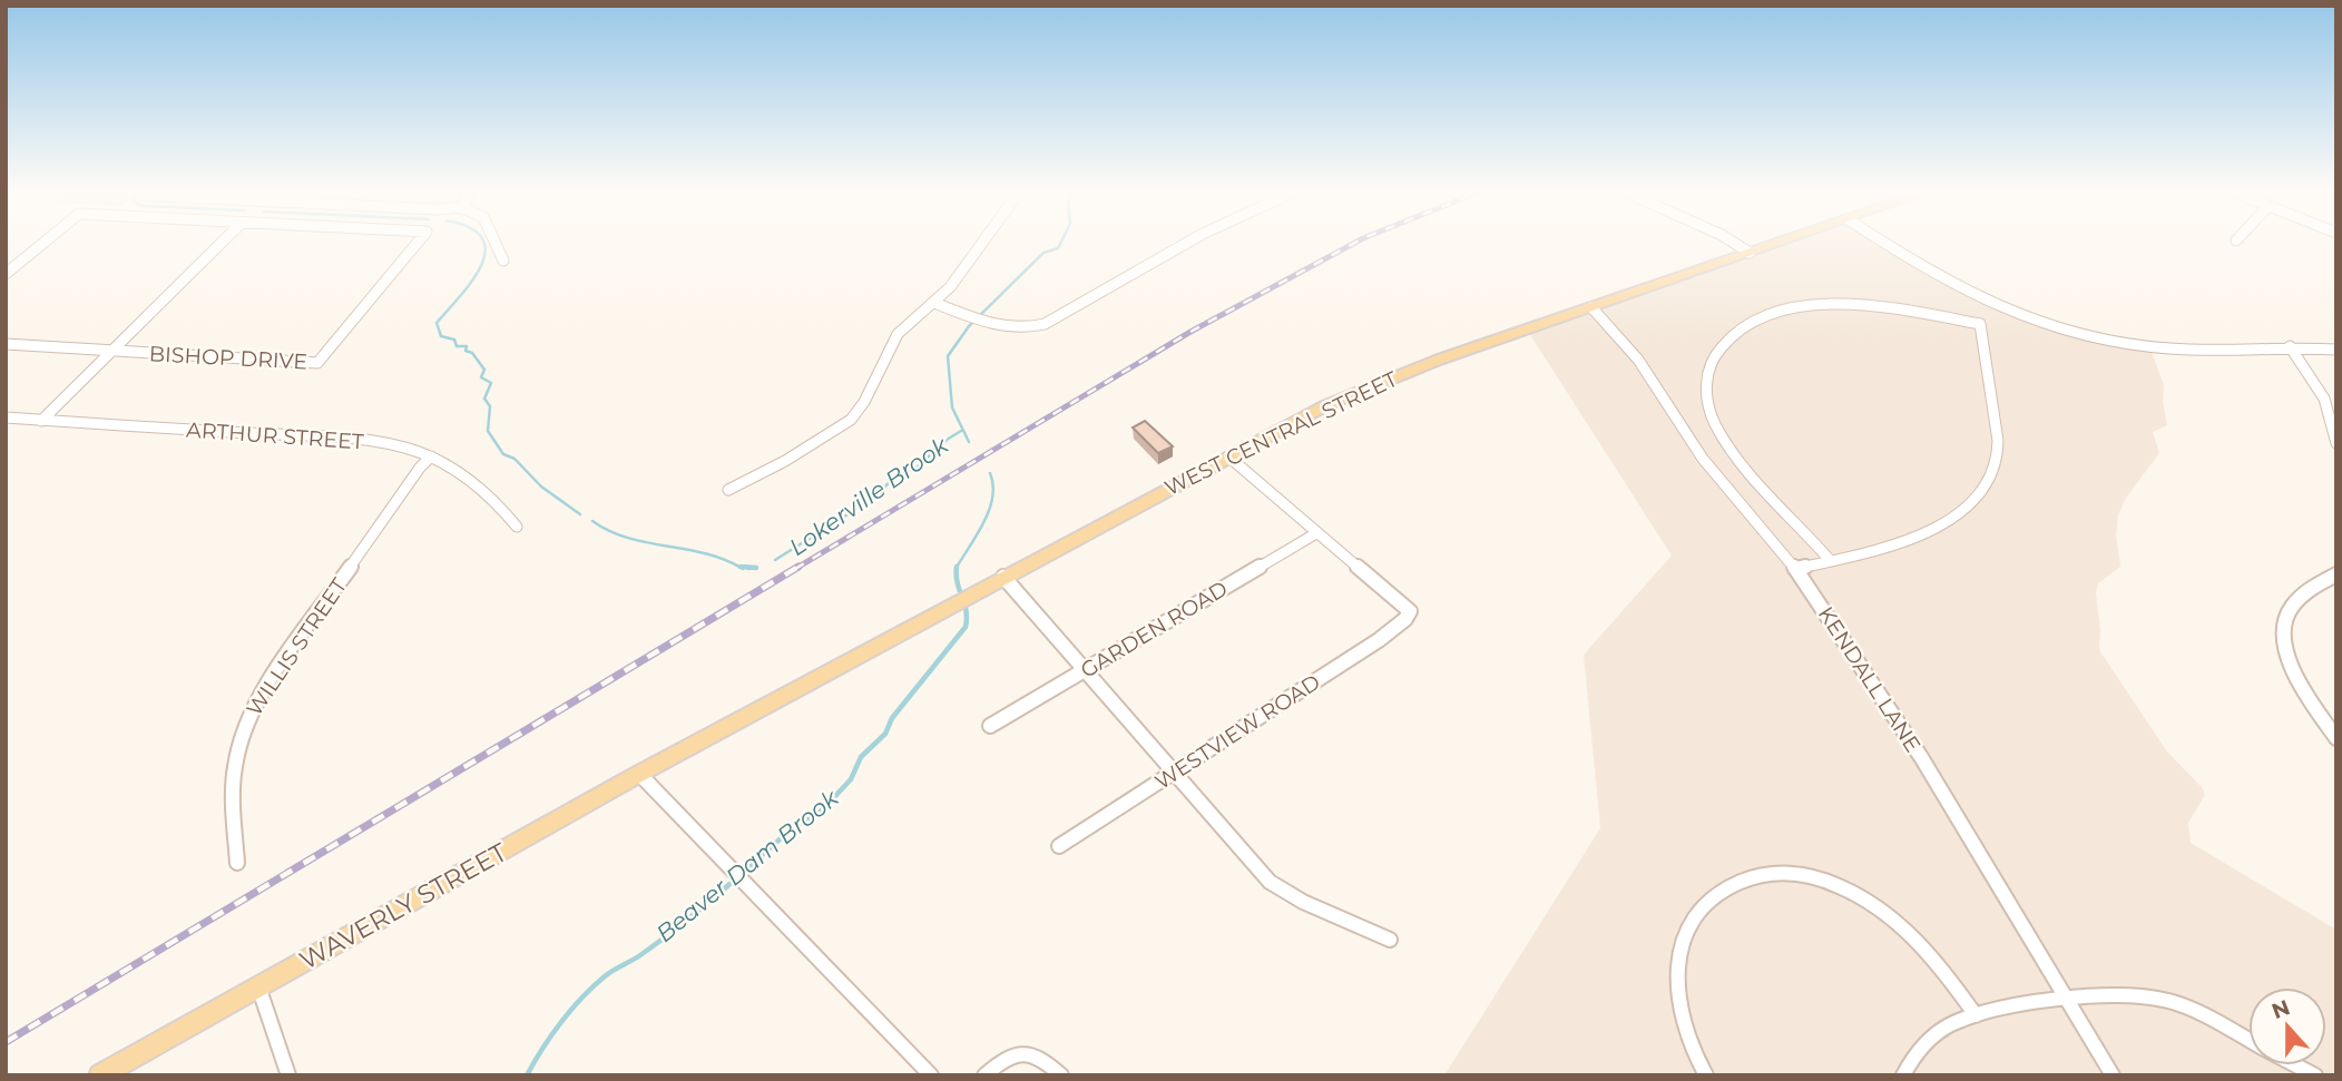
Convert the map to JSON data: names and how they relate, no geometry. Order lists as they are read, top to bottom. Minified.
{"streets":{"main road":["WEST CENTRAL STREET","WAVERLY STREET"],"street":["BISHOP DRIVE","ARTHUR STREET","GARDEN ROAD","WILLIS STREET","KENDALL LANE","WESTVIEW ROAD"]},"crossings":[["BISHOP DRIVE","ARTHUR STREET"],["WEST CENTRAL STREET","KENDALL LANE"],["WEST CENTRAL STREET","WAVERLY STREET"],["ARTHUR STREET","WILLIS STREET"],["GARDEN ROAD","WESTVIEW ROAD"]],"water":["Lokerville Brook","Beaver Dam Brook"],"north":"top"}
